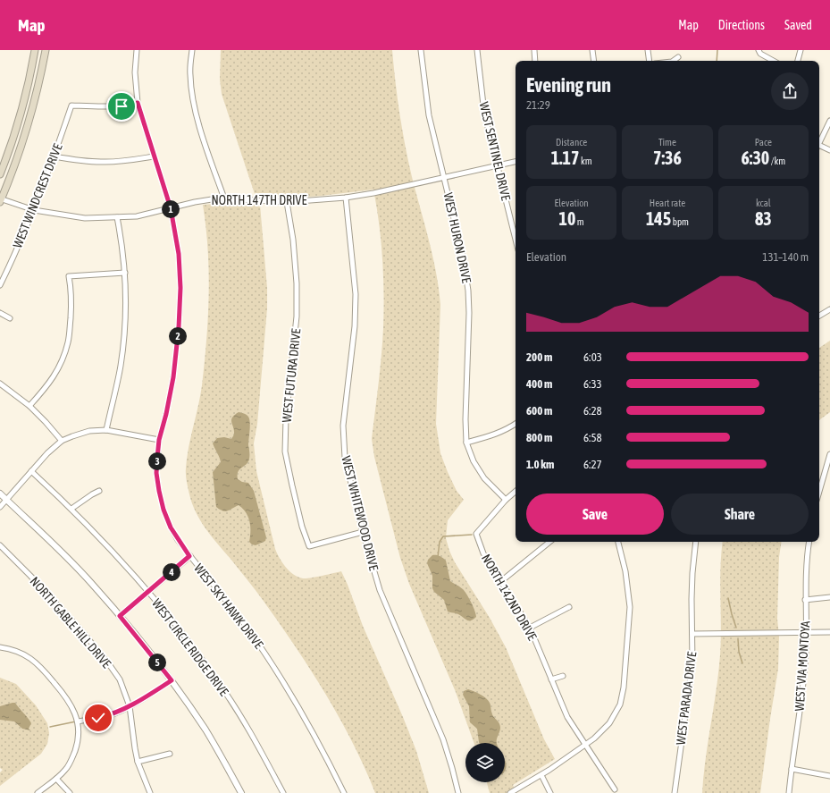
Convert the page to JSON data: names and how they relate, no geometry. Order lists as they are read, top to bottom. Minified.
{"streets":{"street":["WEST SENTINEL DRIVE","WEST WINDCREST DRIVE","NORTH 147TH DRIVE","WEST HURON DRIVE","WEST FUTURA DRIVE","WEST WHITEWOOD DRIVE","NORTH 142ND DRIVE","WEST SKY HAWK DRIVE","NORTH GABLE HILL DRIVE","WEST CIRCLE RIDGE DRIVE","WEST VIA MONTOYA","WEST PARADA DRIVE"]},"crossings":[["WEST SENTINEL DRIVE","NORTH 147TH DRIVE"],["WEST WINDCREST DRIVE","NORTH 147TH DRIVE"],["WEST WINDCREST DRIVE","WEST SKY HAWK DRIVE"],["NORTH 147TH DRIVE","WEST HURON DRIVE"],["NORTH 147TH DRIVE","WEST FUTURA DRIVE"],["NORTH 147TH DRIVE","WEST WHITEWOOD DRIVE"],["NORTH 147TH DRIVE","WEST SKY HAWK DRIVE"],["WEST HURON DRIVE","NORTH 142ND DRIVE"],["WEST FUTURA DRIVE","WEST WHITEWOOD DRIVE"]],"page":{"header":"Map","nav":["Map","Directions","Saved"],"heading":["Evening run","21:29"],"stats":[["Distance","1.17 km"],["Time","7:36"],["Pace","6:30 /km"],["Elevation","10 m"],["Heart rate","145 bpm"],["kcal","83"]],"pins":["1","2","3","4","5"],"chart":["Elevation","131–140 m"],"list":[{"name":"200 m","note":"6:03"},{"name":"400 m","note":"6:33"},{"name":"600 m","note":"6:28"},{"name":"800 m","note":"6:58"},{"name":"1.0 km","note":"6:27"}],"buttons":["Save","Share"]}}
